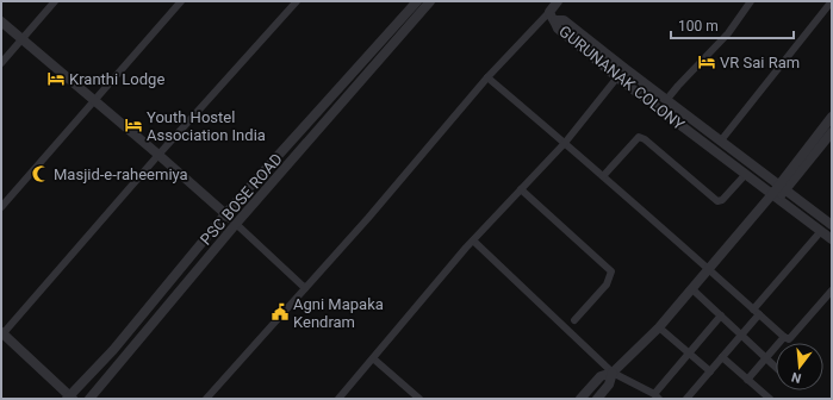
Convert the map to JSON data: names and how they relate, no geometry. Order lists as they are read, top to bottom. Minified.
{"streets":{"street":["GURUNANAK COLONY","PSC BOSE ROAD"]},"places":{"hotel":["VR Sai Ram","Kranthi Lodge","Youth Hostel Association India"],"mosque":["Masjid-e-raheemiya"],"public building":["Agni Mapaka Kendram"]},"scale_bar":"100 m","north":"bottom"}
